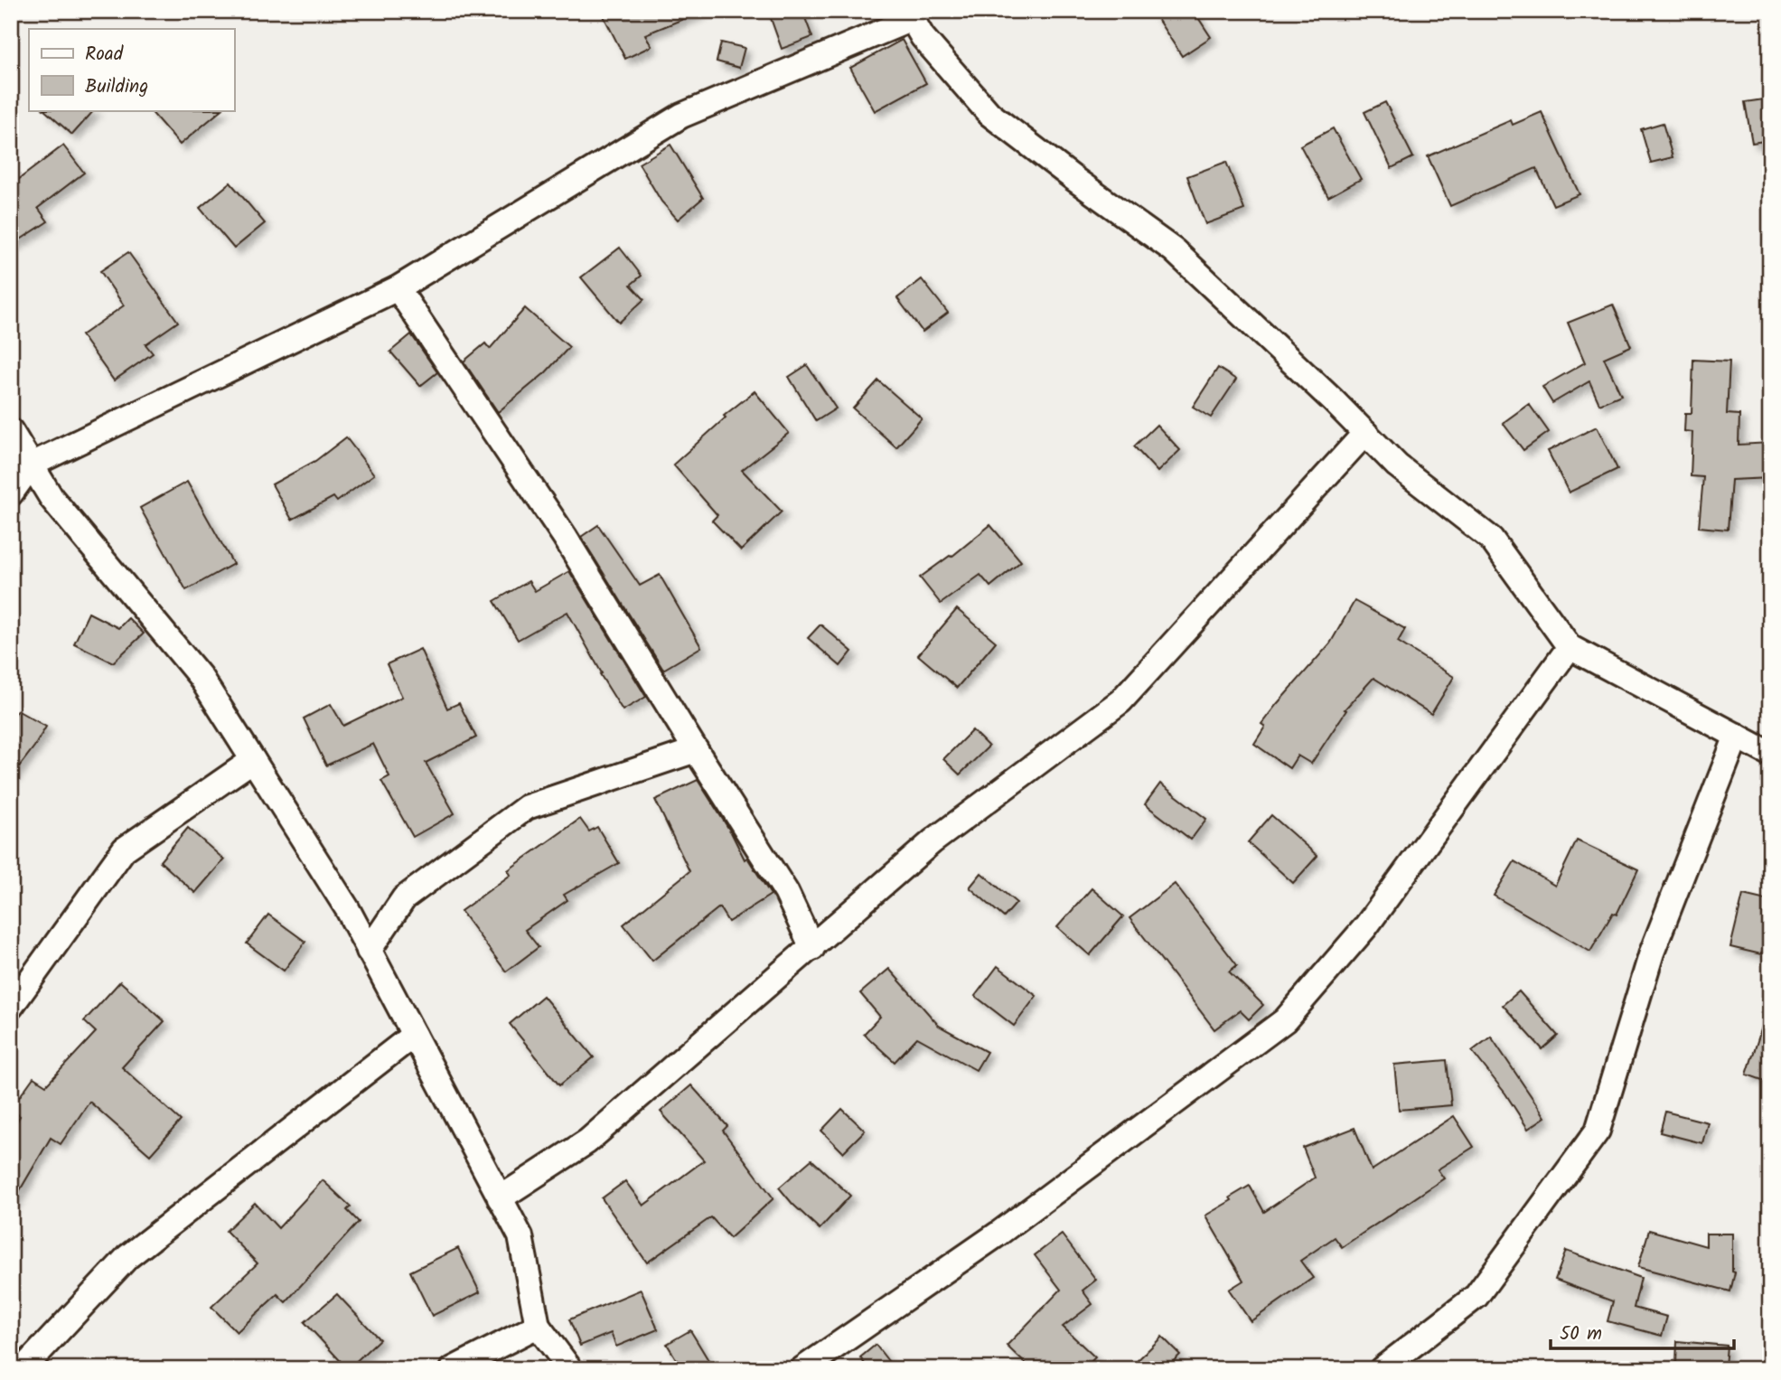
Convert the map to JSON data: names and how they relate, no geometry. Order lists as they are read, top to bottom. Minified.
{"legend":["Road","Building"],"scale_bar":"50 m"}
